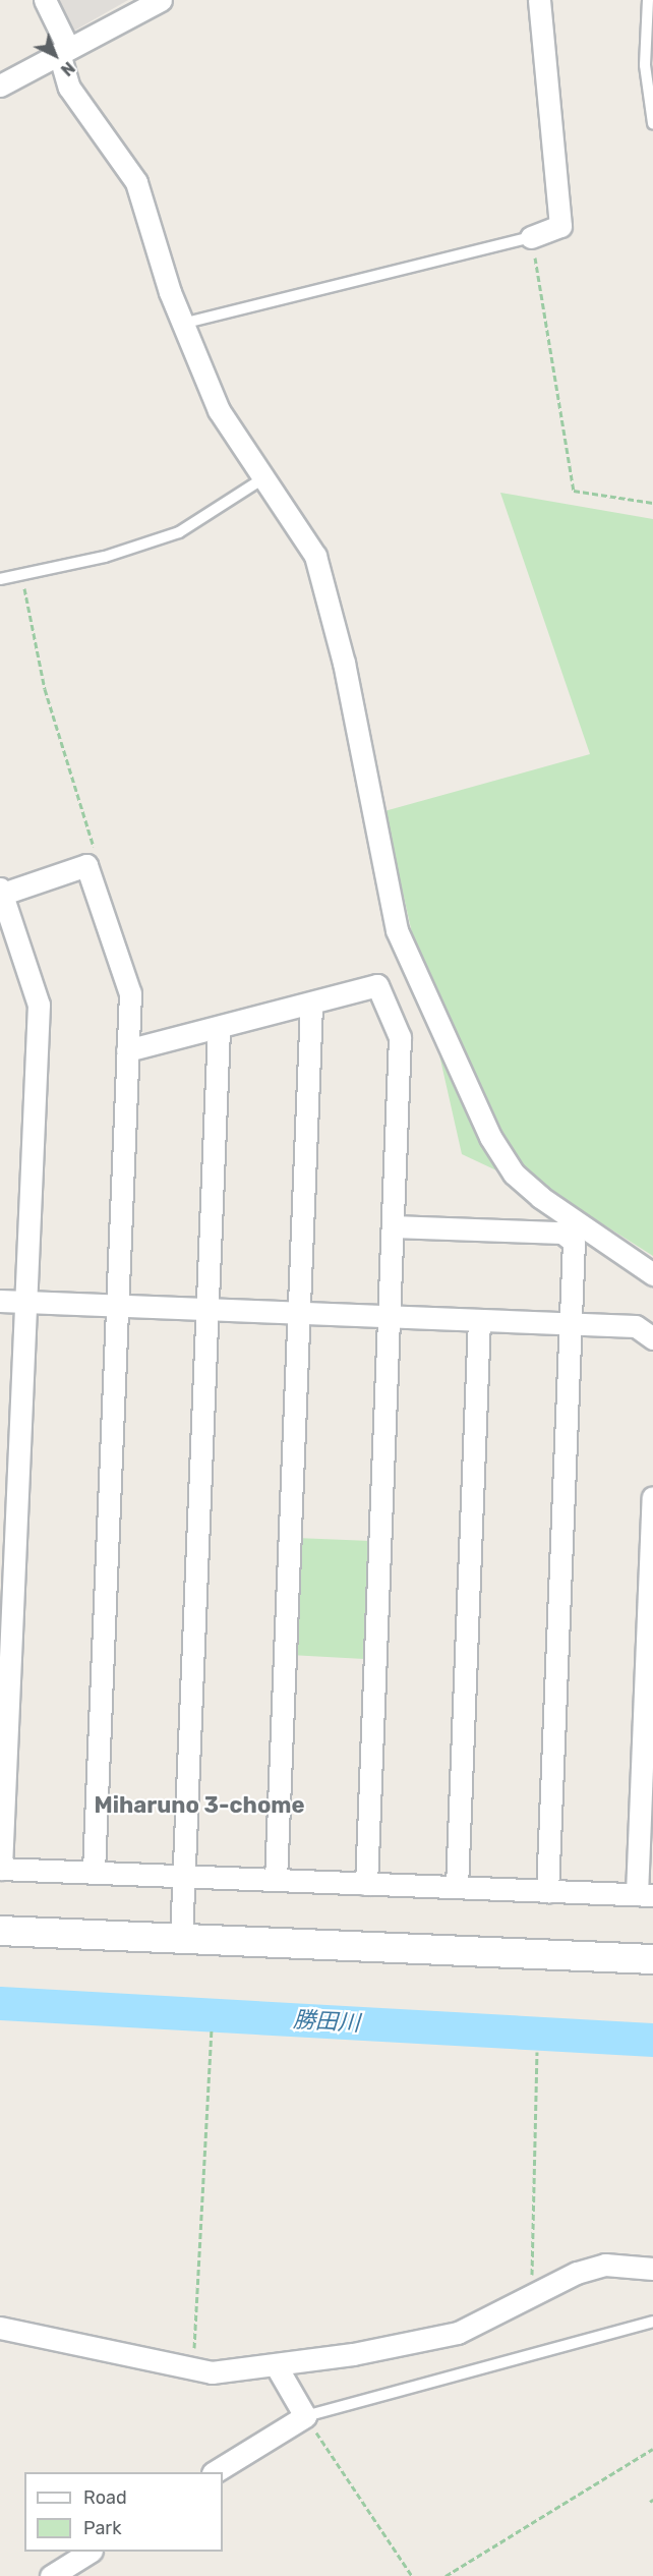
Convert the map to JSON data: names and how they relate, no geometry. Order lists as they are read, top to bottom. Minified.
{"districts":["Miharuno 3-chome"],"water":["勝田川"],"legend":["Road","Park"],"north":"bottom right"}
